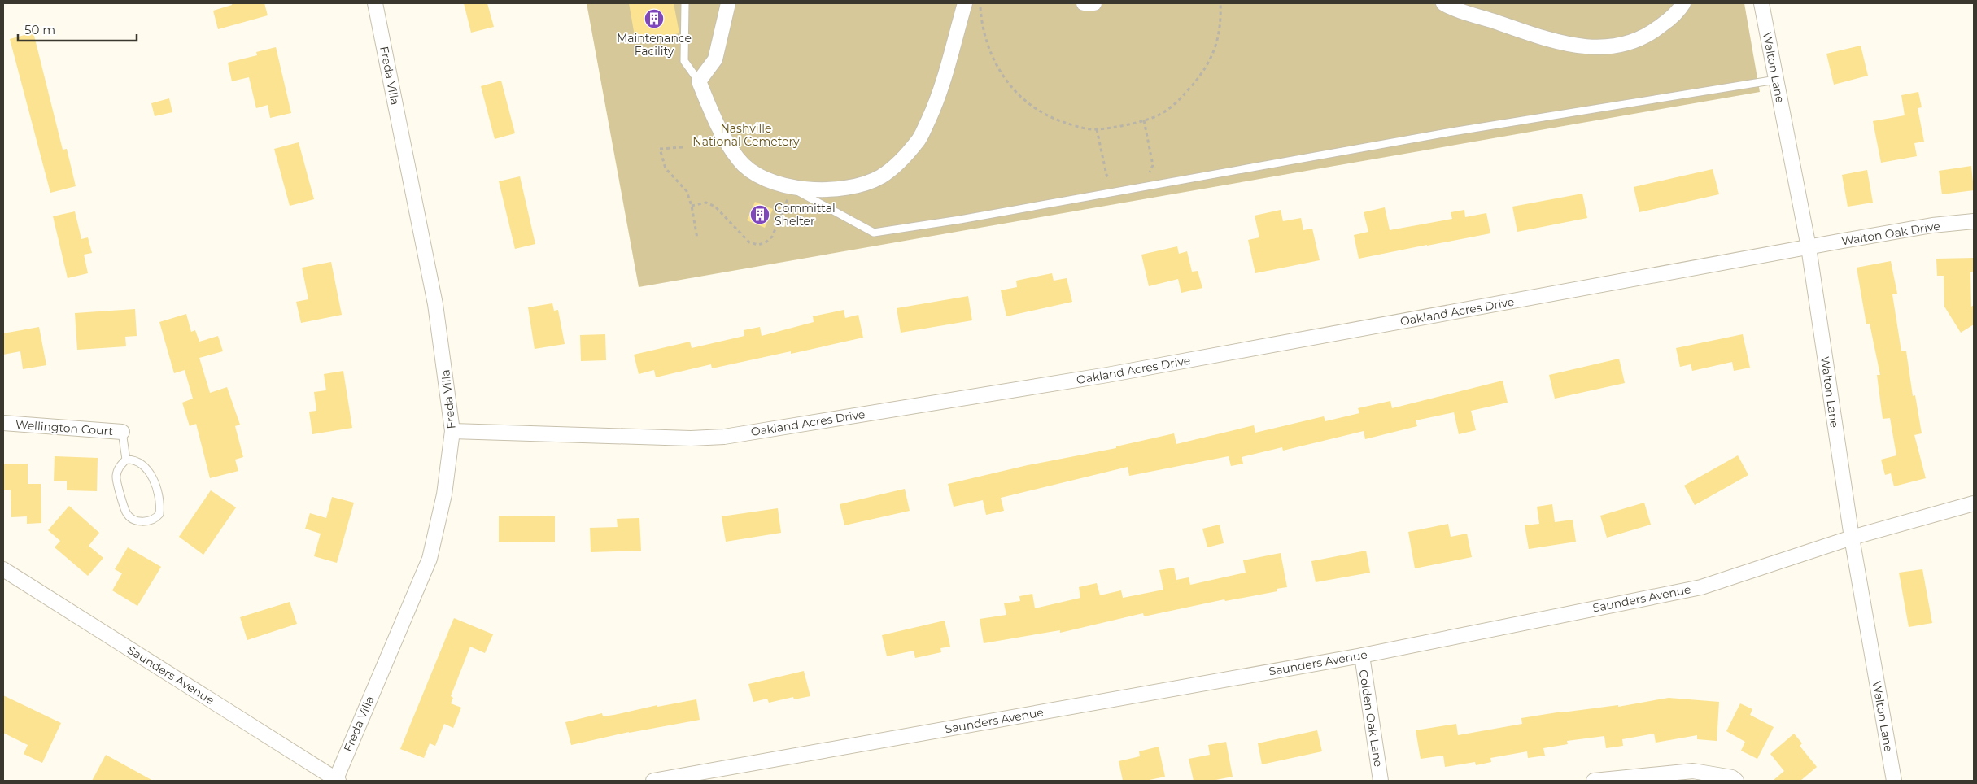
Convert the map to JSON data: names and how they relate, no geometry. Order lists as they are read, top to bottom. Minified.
{"streets":{"street":["Walton Lane","Freda Villa","Walton Oak Drive","Oakland Acres Drive","Wellington Court","Saunders Avenue","Golden Oak Lane"]},"crossings":[["Walton Lane","Walton Oak Drive"],["Walton Lane","Oakland Acres Drive"],["Walton Lane","Saunders Avenue"],["Freda Villa","Oakland Acres Drive"],["Freda Villa","Saunders Avenue"],["Walton Oak Drive","Oakland Acres Drive"],["Saunders Avenue","Golden Oak Lane"]],"parks":["Nashville National Cemetery"],"places":{"building":["Maintenance Facility","Committal Shelter"]},"scale_bar":"50 m"}
